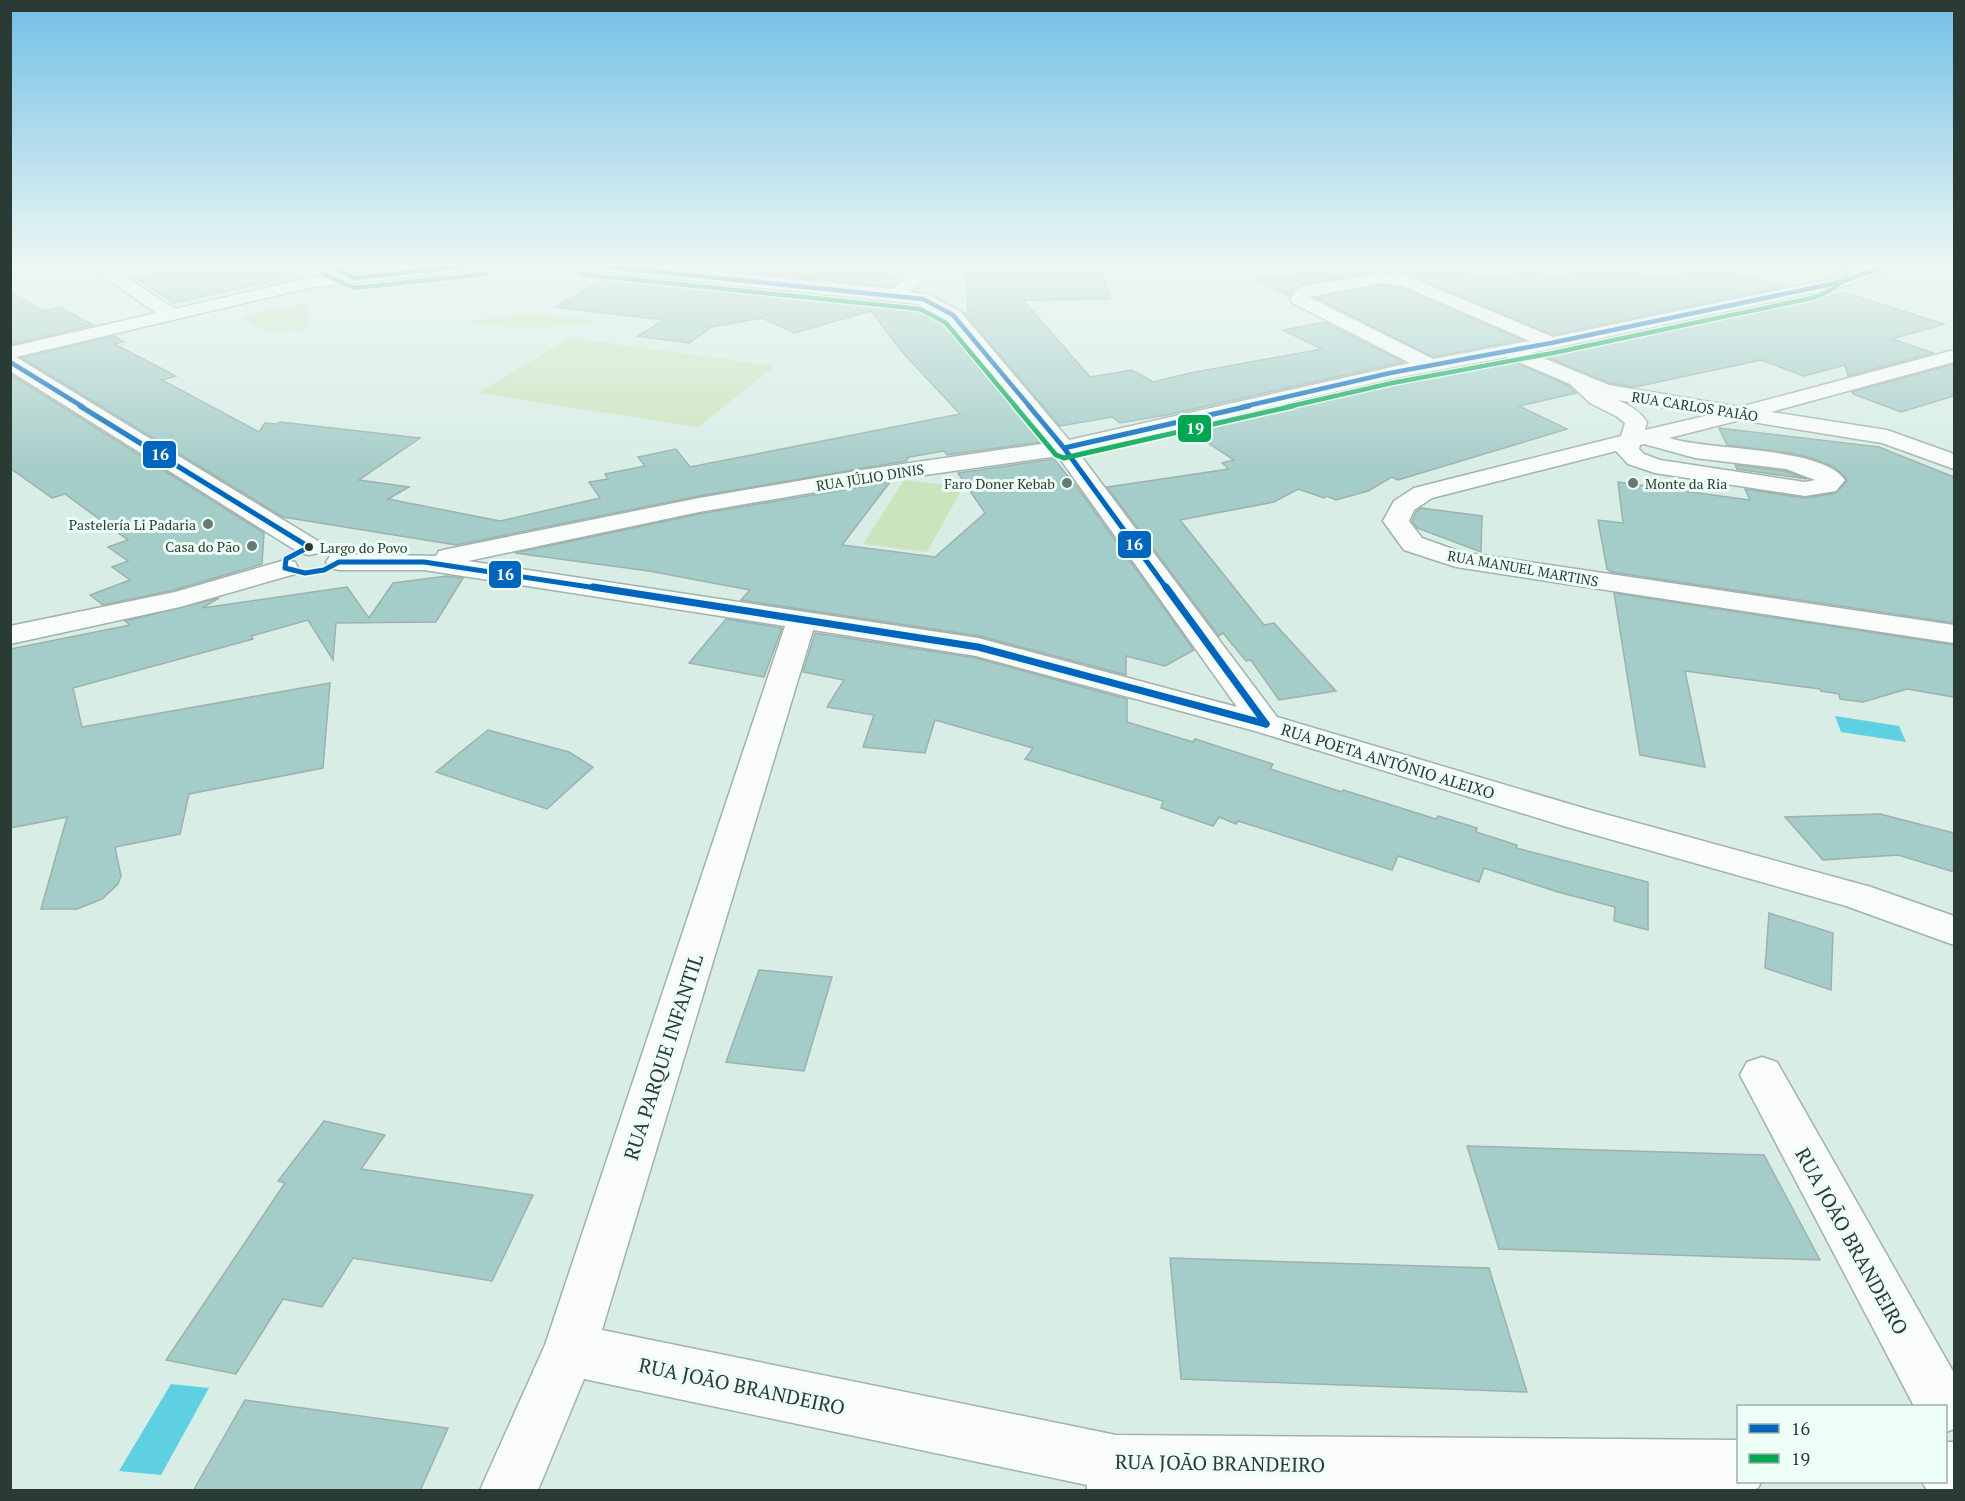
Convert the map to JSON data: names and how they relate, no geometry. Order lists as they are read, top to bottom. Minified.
{"streets":{"street":["RUA CARLOS PAIÃO","RUA JÚLIO DINIS","RUA MANUEL MARTINS","RUA POETA ANTÓNIO ALEIXO","RUA PARQUE INFANTIL","RUA JOÃO BRANDEIRO"]},"crossings":[["RUA CARLOS PAIÃO","RUA JÚLIO DINIS"],["RUA CARLOS PAIÃO","RUA MANUEL MARTINS"],["RUA JÚLIO DINIS","RUA POETA ANTÓNIO ALEIXO"],["RUA POETA ANTÓNIO ALEIXO","RUA PARQUE INFANTIL"],["RUA PARQUE INFANTIL","RUA JOÃO BRANDEIRO"]],"places":["Faro Doner Kebab","Monte da Ria","Pastelería Li Padaria","Casa do Pão","Largo do Povo"],"lines":["transit line 16","transit line 19"],"legend":["16","19"]}
